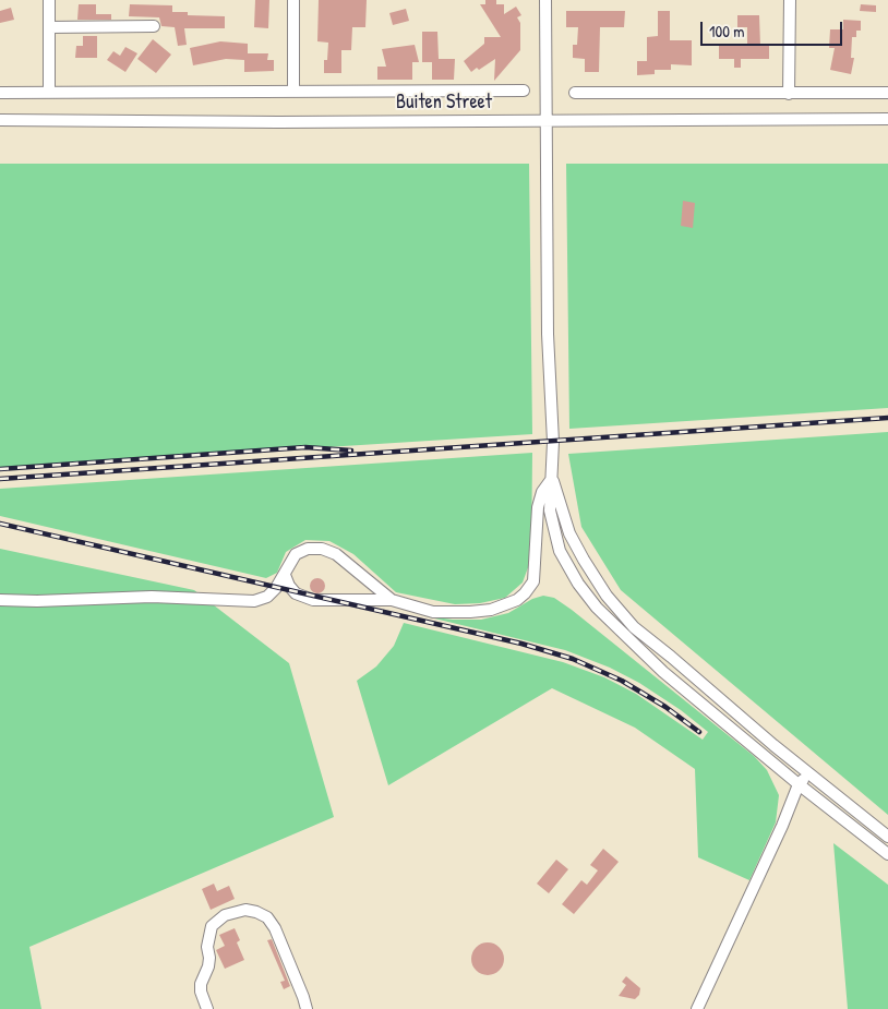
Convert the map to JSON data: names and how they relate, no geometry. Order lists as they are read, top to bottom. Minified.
{"streets":{"street":["Buiten Street"]},"scale_bar":"100 m"}
